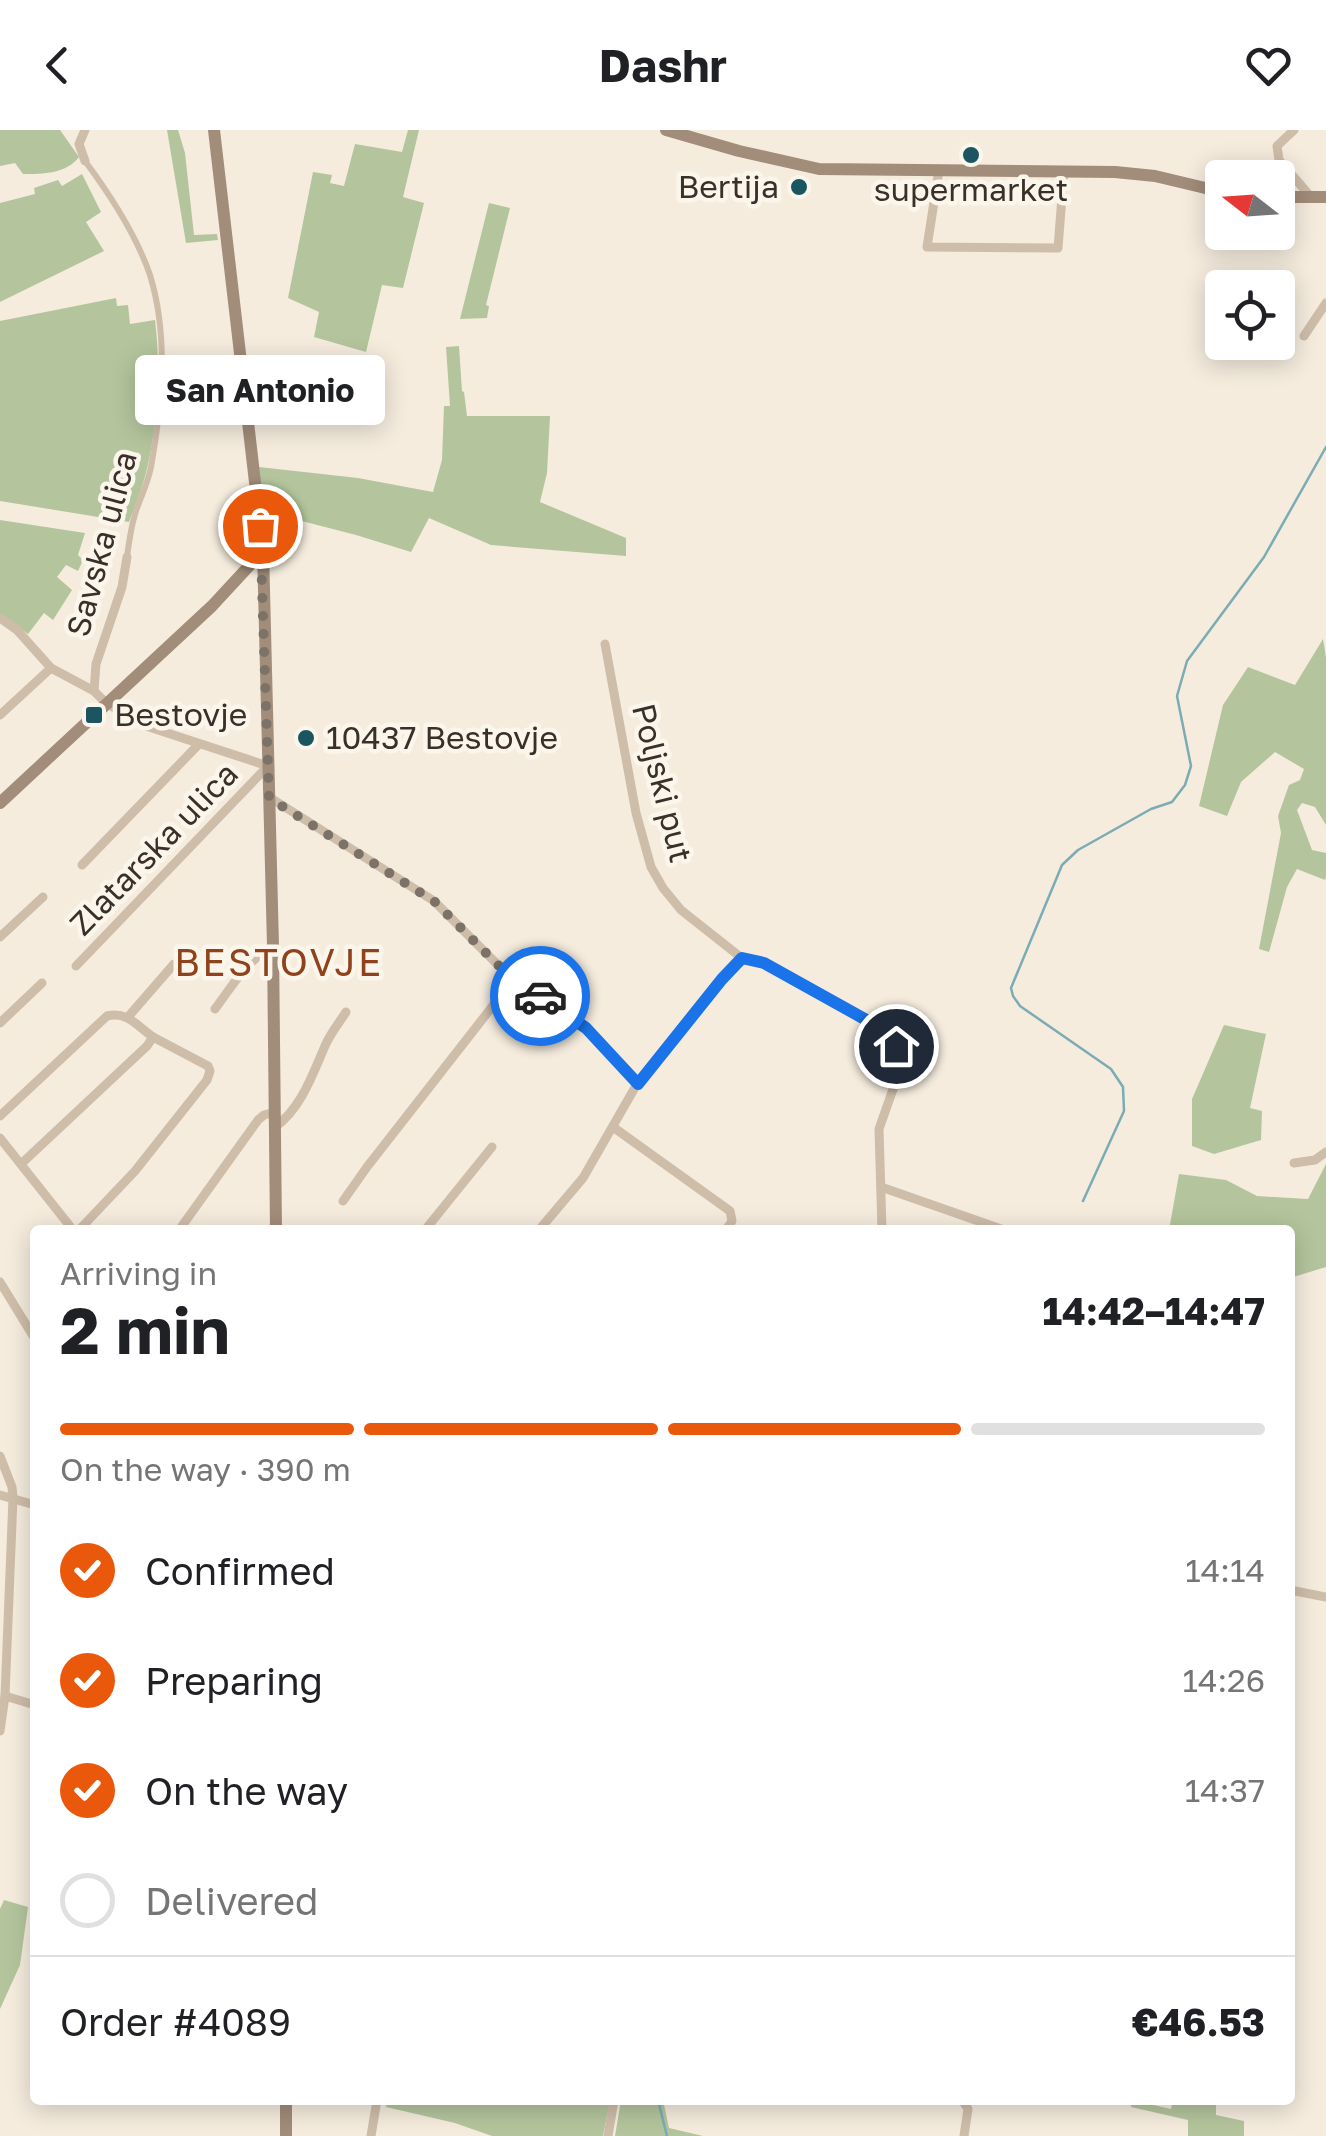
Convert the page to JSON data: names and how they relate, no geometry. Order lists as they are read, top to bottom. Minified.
{"streets":{"street":["Savska ulica","Poljski put","Zlatarska ulica"]},"districts":["BESTOVJE"],"places":{"other":["supermarket","Bertija","San Antonio","10437 Bestovje"],"transit":["Bestovje"]},"north":"left","page":{"header":"Dashr","bubble":"San Antonio","heading":["2 min","Arriving in","14:42–14:47"],"panel":["Order #4089","€46.53"],"bar":"On the way · 390 m","list":[["Confirmed","14:14"],["Preparing","14:26"],["On the way","14:37"],"Delivered"]}}
